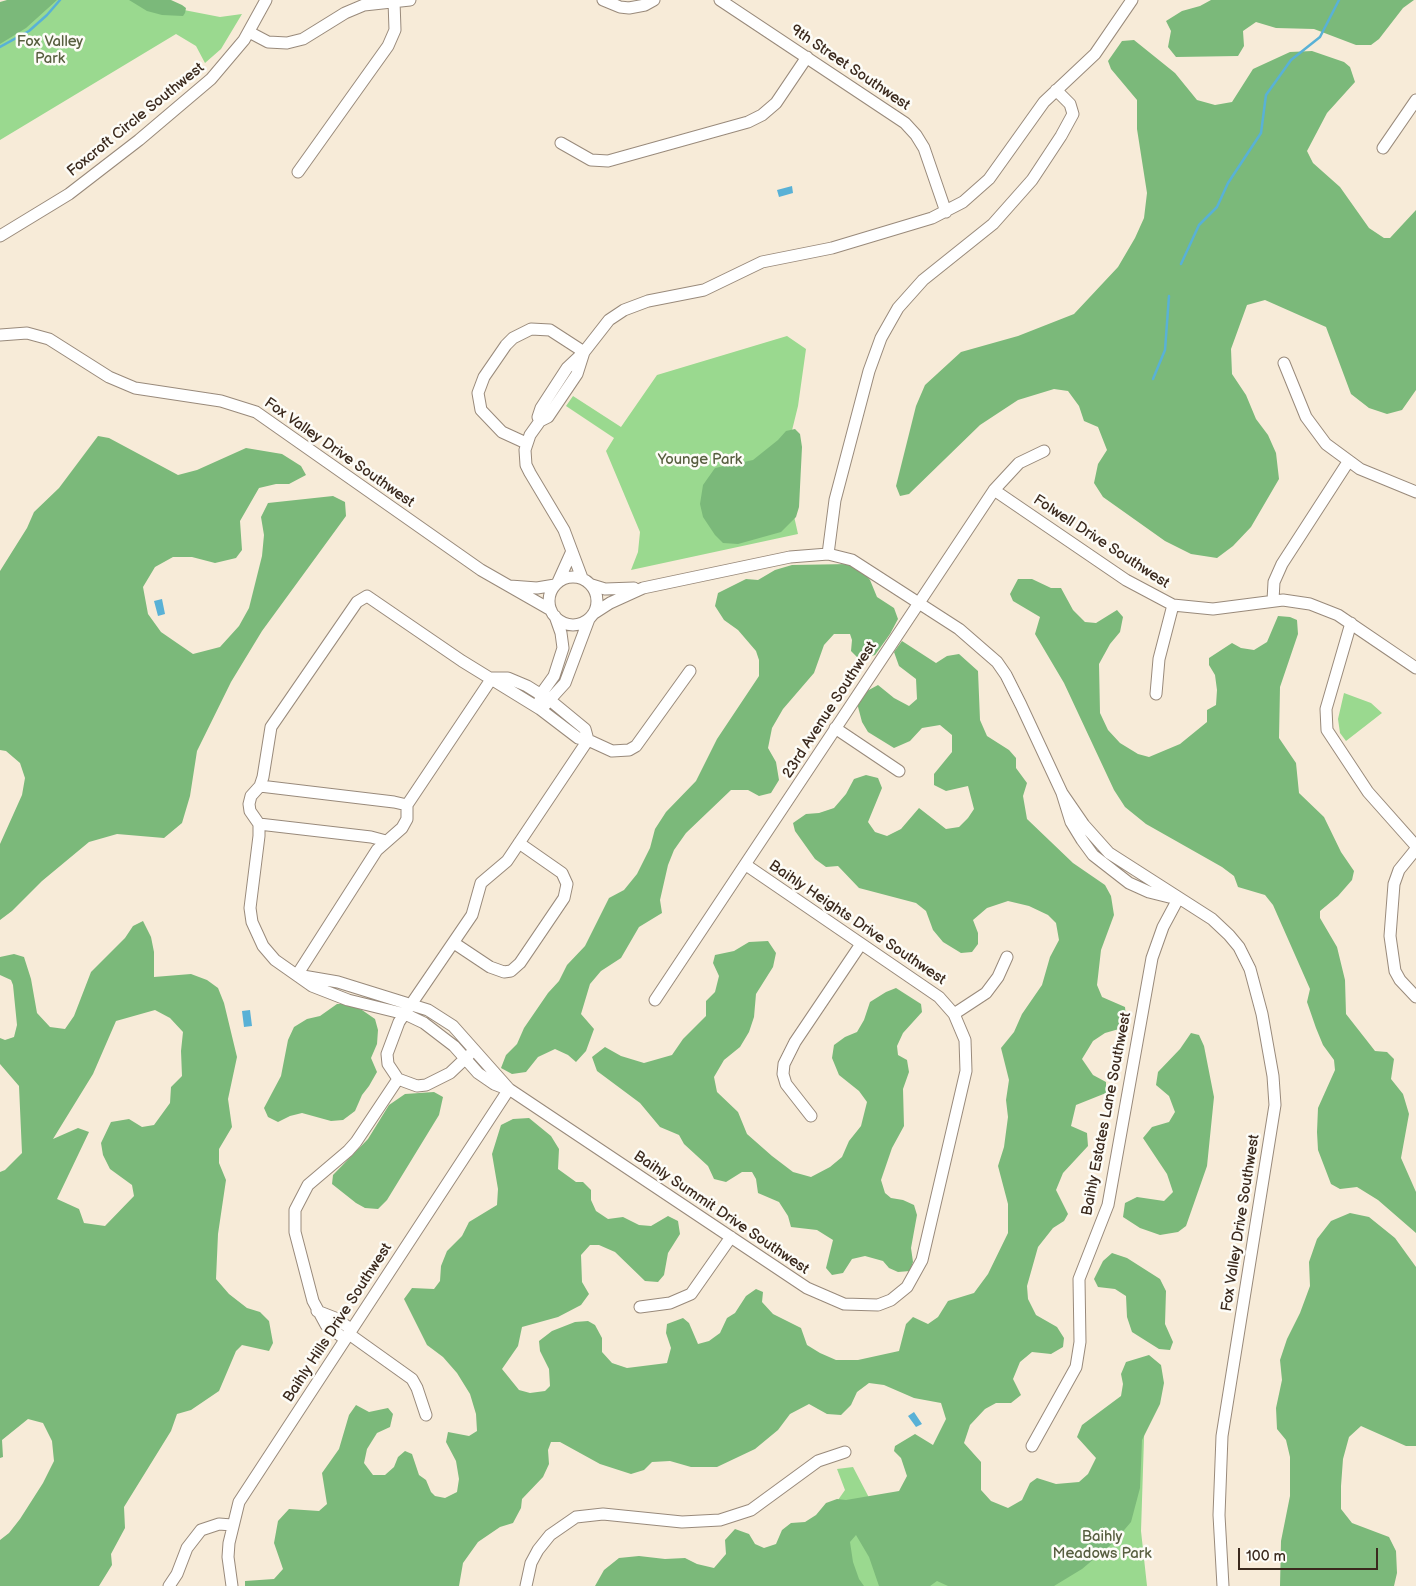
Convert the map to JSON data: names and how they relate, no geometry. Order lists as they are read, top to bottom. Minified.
{"streets":{"street":["9th Street Southwest","Foxcroft Circle Southwest","Fox Valley Drive Southwest","Folwell Drive Southwest","23rd Avenue Southwest","Baihly Heights Drive Southwest","Baihly Estates Lane Southwest","Baihly Summit Drive Southwest","Baihly Hills Drive Southwest"]},"crossings":[["Fox Valley Drive Southwest","23rd Avenue Southwest"],["Fox Valley Drive Southwest","Baihly Estates Lane Southwest"],["Folwell Drive Southwest","23rd Avenue Southwest"],["23rd Avenue Southwest","Baihly Heights Drive Southwest"],["Baihly Heights Drive Southwest","Baihly Summit Drive Southwest"],["Baihly Summit Drive Southwest","Baihly Hills Drive Southwest"]],"parks":["Fox Valley Park","Younge Park","Baihly Meadows Park"],"scale_bar":"100 m"}
